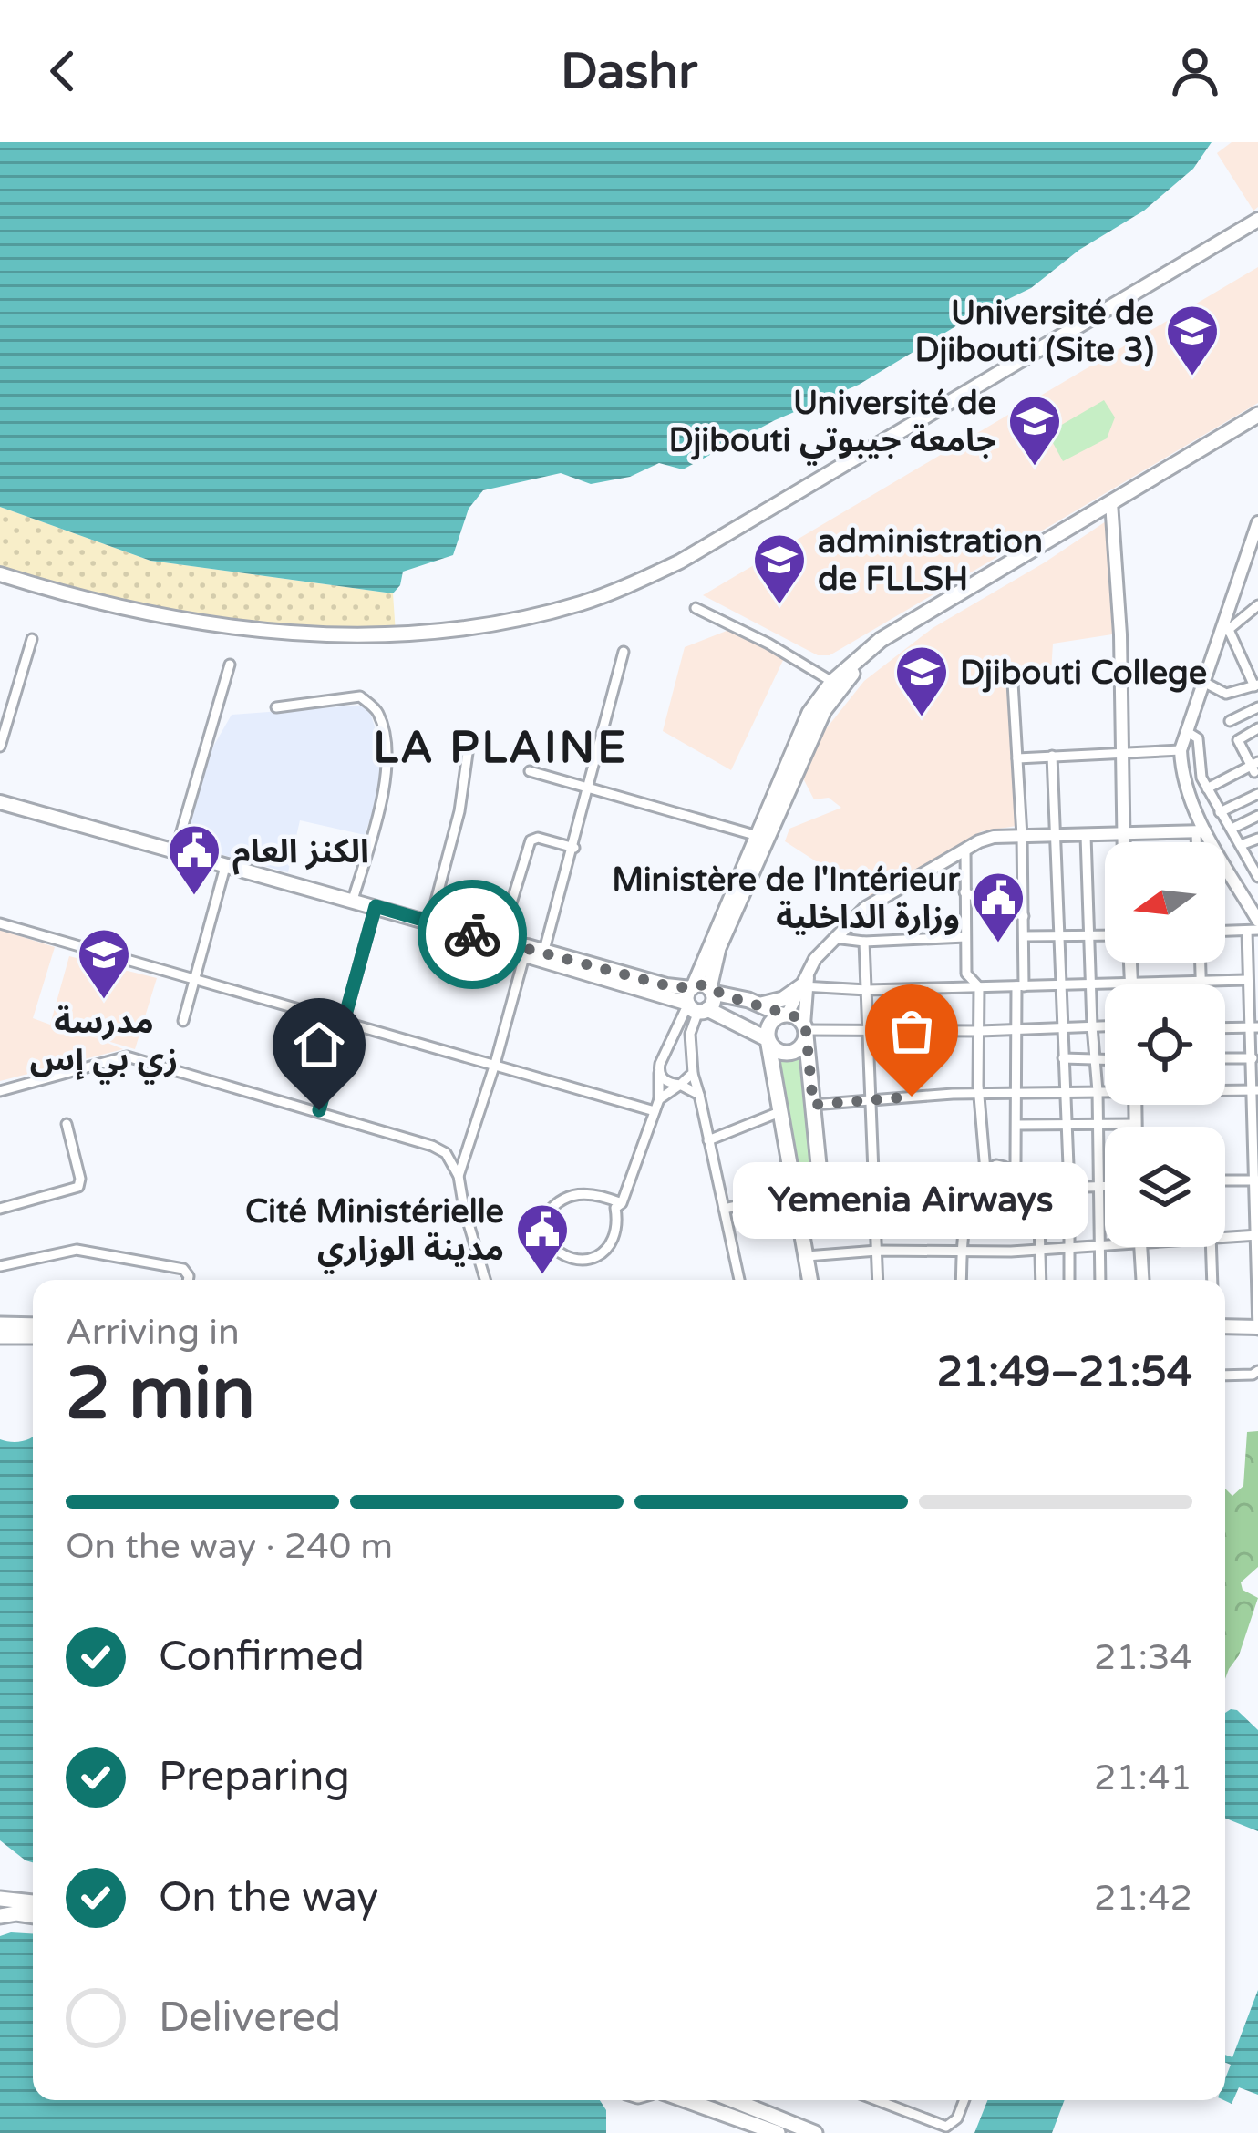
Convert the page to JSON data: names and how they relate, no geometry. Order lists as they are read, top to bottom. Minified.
{"districts":["LA PLAINE"],"places":{"school or university":["Université de Djibouti (Site 3)","Université de Djibouti جامعة جيبوتي","administration de FLLSH","Djibouti College","مدرسة زي بي إس"],"public building":["الكنز العام","Ministère de l'Intérieur وزارة الداخلية","Cité Ministérielle مدينة الوزاري"],"other":["Yemenia Airways"]},"north":"left","page":{"header":"Dashr","bubble":"Yemenia Airways","heading":["2 min","Arriving in","21:49–21:54"],"bar":"On the way · 240 m","list":[["Confirmed","21:34"],["Preparing","21:41"],["On the way","21:42"],"Delivered"]}}
